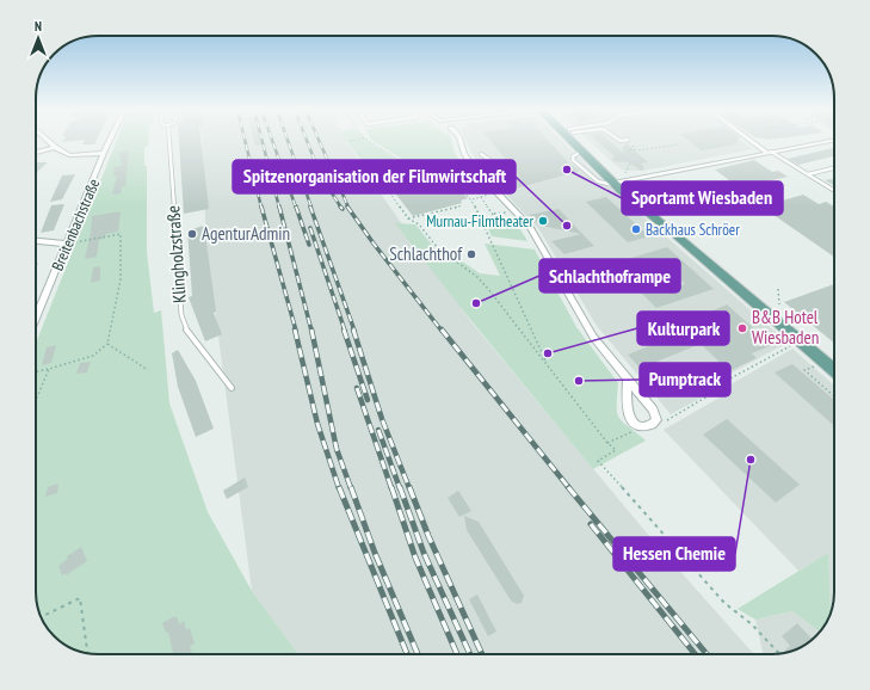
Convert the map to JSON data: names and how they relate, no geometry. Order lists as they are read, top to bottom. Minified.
{"streets":{"street":["Breitenbachstraße"],"lane":["Klingholzstraße"]},"places":["Sportamt Wiesbaden","Murnau-Filmtheater","Spitzenorganisation der Filmwirtschaft","Backhaus Schröer","AgenturAdmin","Schlachthof","Schlachthoframpe","B&B Hotel Wiesbaden","Kulturpark","Pumptrack","Hessen Chemie"],"north":"top"}
